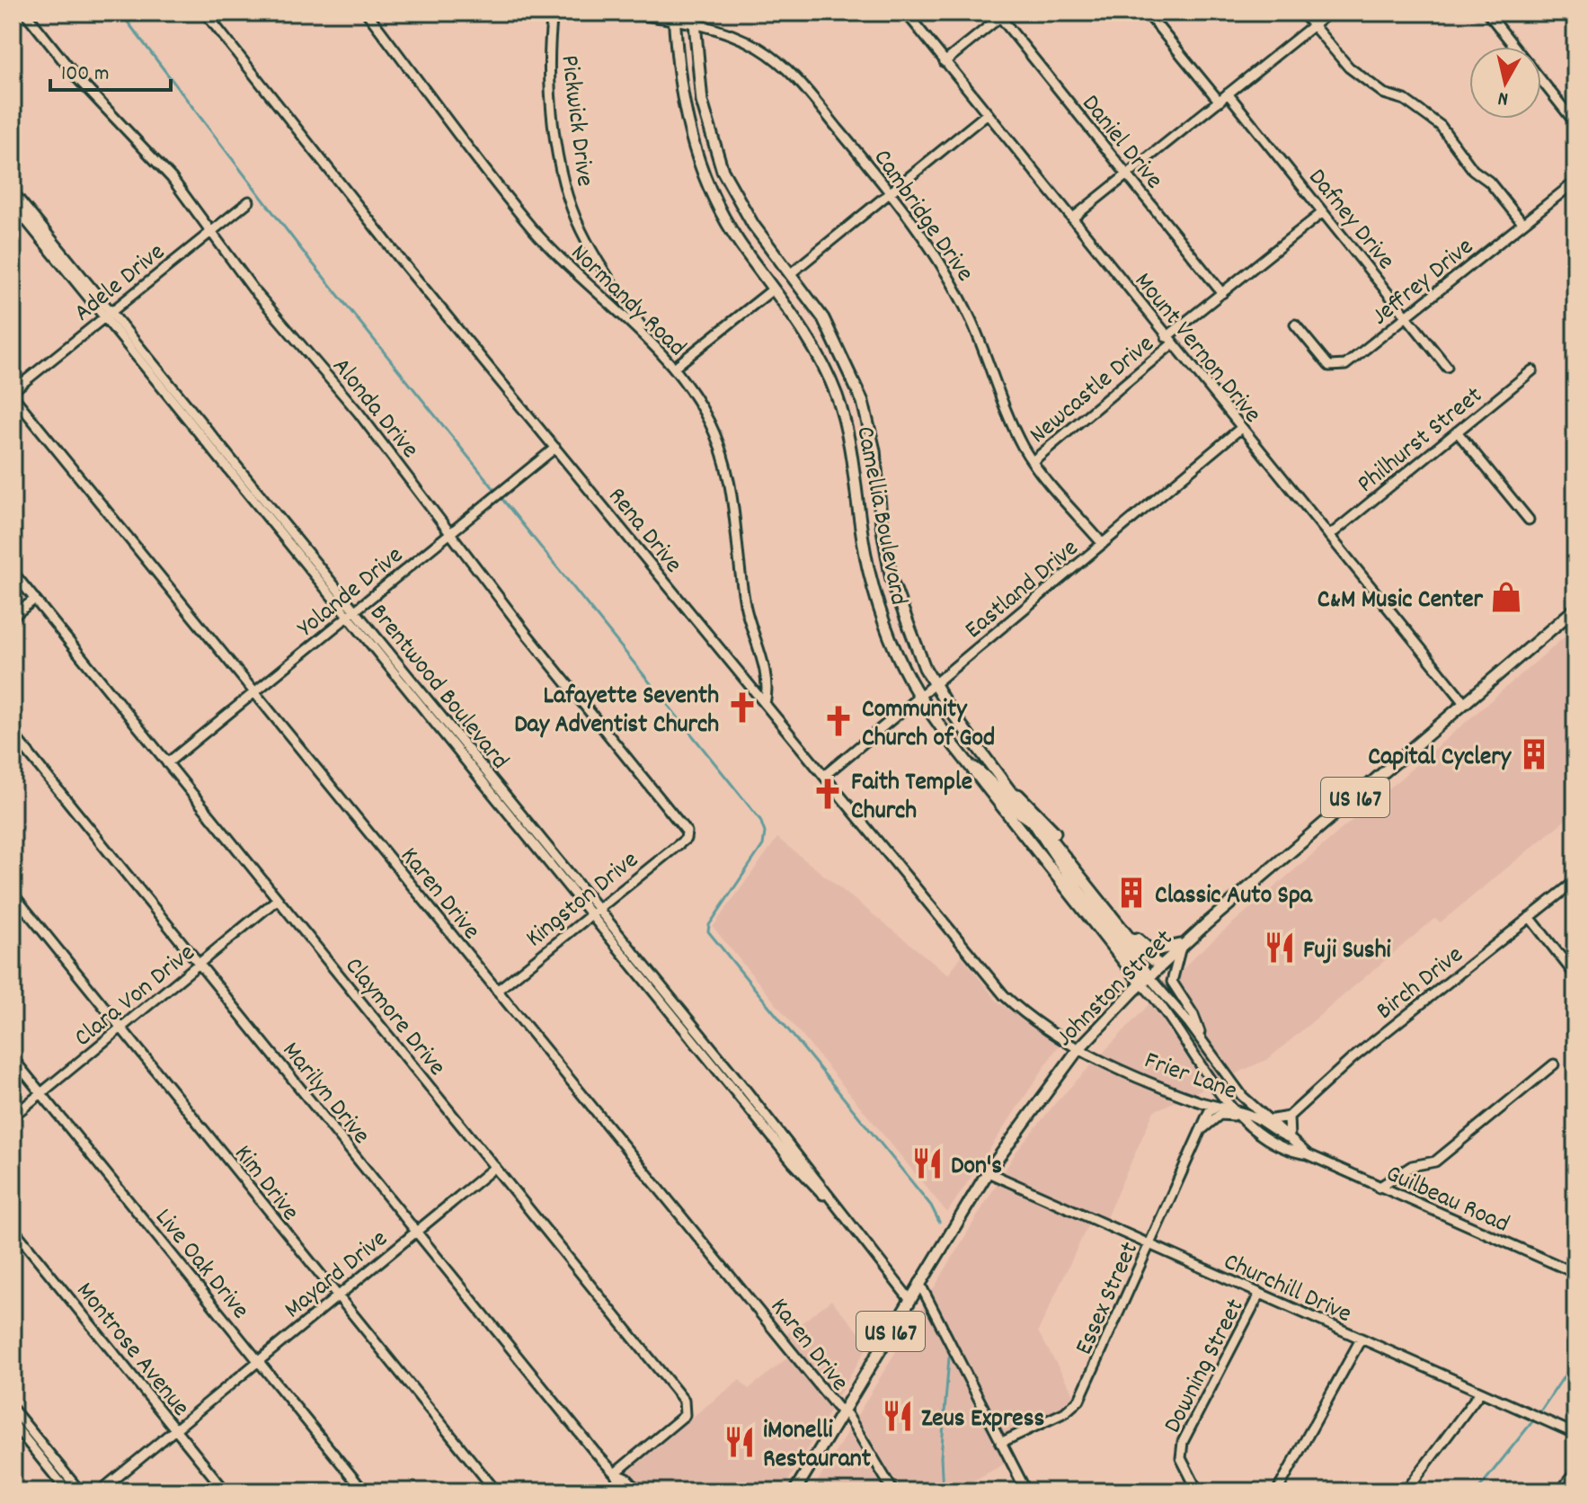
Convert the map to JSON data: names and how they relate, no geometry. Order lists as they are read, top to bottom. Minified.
{"streets":{"main road":["Camellia Boulevard","US 167","Johnston Street"],"street":["Pickwick Drive","Daniel Drive","Cambridge Drive","Dafney Drive","Jeffrey Drive","Adele Drive","Normandy Road","Mount Vernon Drive","Newcastle Drive","Alonda Drive","Philhurst Street","Rena Drive","Eastland Drive","Yolande Drive","Brentwood Boulevard","Karen Drive","Kingston Drive","Birch Drive","Clara Von Drive","Claymore Drive","Frier Lane","Marilyn Drive","Kim Drive","Guilbeau Road","Live Oak Drive","Mayard Drive","Churchill Drive","Essex Street","Montrose Avenue","Downing Street"]},"crossings":[["Pickwick Drive","Normandy Road"],["Daniel Drive","Newcastle Drive"],["Cambridge Drive","Newcastle Drive"],["Cambridge Drive","Camellia Boulevard"],["Cambridge Drive","Eastland Drive"],["Dafney Drive","Jeffrey Drive"],["Dafney Drive","Newcastle Drive"],["Adele Drive","Alonda Drive"],["Adele Drive","Brentwood Boulevard"],["Adele Drive","Karen Drive"],["Normandy Road","Rena Drive"],["Mount Vernon Drive","Newcastle Drive"],["Mount Vernon Drive","Philhurst Street"],["Mount Vernon Drive","Eastland Drive"],["Mount Vernon Drive","Johnston Street"],["Alonda Drive","Yolande Drive"],["Alonda Drive","Kingston Drive"],["Camellia Boulevard","Eastland Drive"],["Camellia Boulevard","Johnston Street"],["Camellia Boulevard","Guilbeau Road"],["Rena Drive","Eastland Drive"],["Rena Drive","Yolande Drive"],["Rena Drive","Johnston Street"],["Rena Drive","Frier Lane"],["Yolande Drive","Brentwood Boulevard"],["Yolande Drive","Karen Drive"],["Yolande Drive","Claymore Drive"],["Brentwood Boulevard","Kingston Drive"],["Brentwood Boulevard","Johnston Street"],["Karen Drive","Kingston Drive"],["Karen Drive","Johnston Street"],["Johnston Street","Frier Lane"],["Johnston Street","Guilbeau Road"],["Johnston Street","Churchill Drive"],["Clara Von Drive","Claymore Drive"],["Clara Von Drive","Marilyn Drive"],["Clara Von Drive","Kim Drive"],["Clara Von Drive","Live Oak Drive"],["Claymore Drive","Marilyn Drive"],["Claymore Drive","Mayard Drive"],["Frier Lane","Guilbeau Road"],["Frier Lane","Essex Street"],["Marilyn Drive","Mayard Drive"],["Kim Drive","Mayard Drive"],["Live Oak Drive","Mayard Drive"],["Mayard Drive","Montrose Avenue"],["Churchill Drive","Essex Street"],["Churchill Drive","Downing Street"]],"places":{"shop":["C&M Music Center"],"church":["Lafayette Seventh Day Adventist Church","Community Church of God","Faith Temple Church"],"building":["Capital Cyclery","Classic Auto Spa"],"restaurant":["Fuji Sushi","Don's","Zeus Express","iMonelli Restaurant"]},"scale_bar":"100 m","north":"bottom"}
